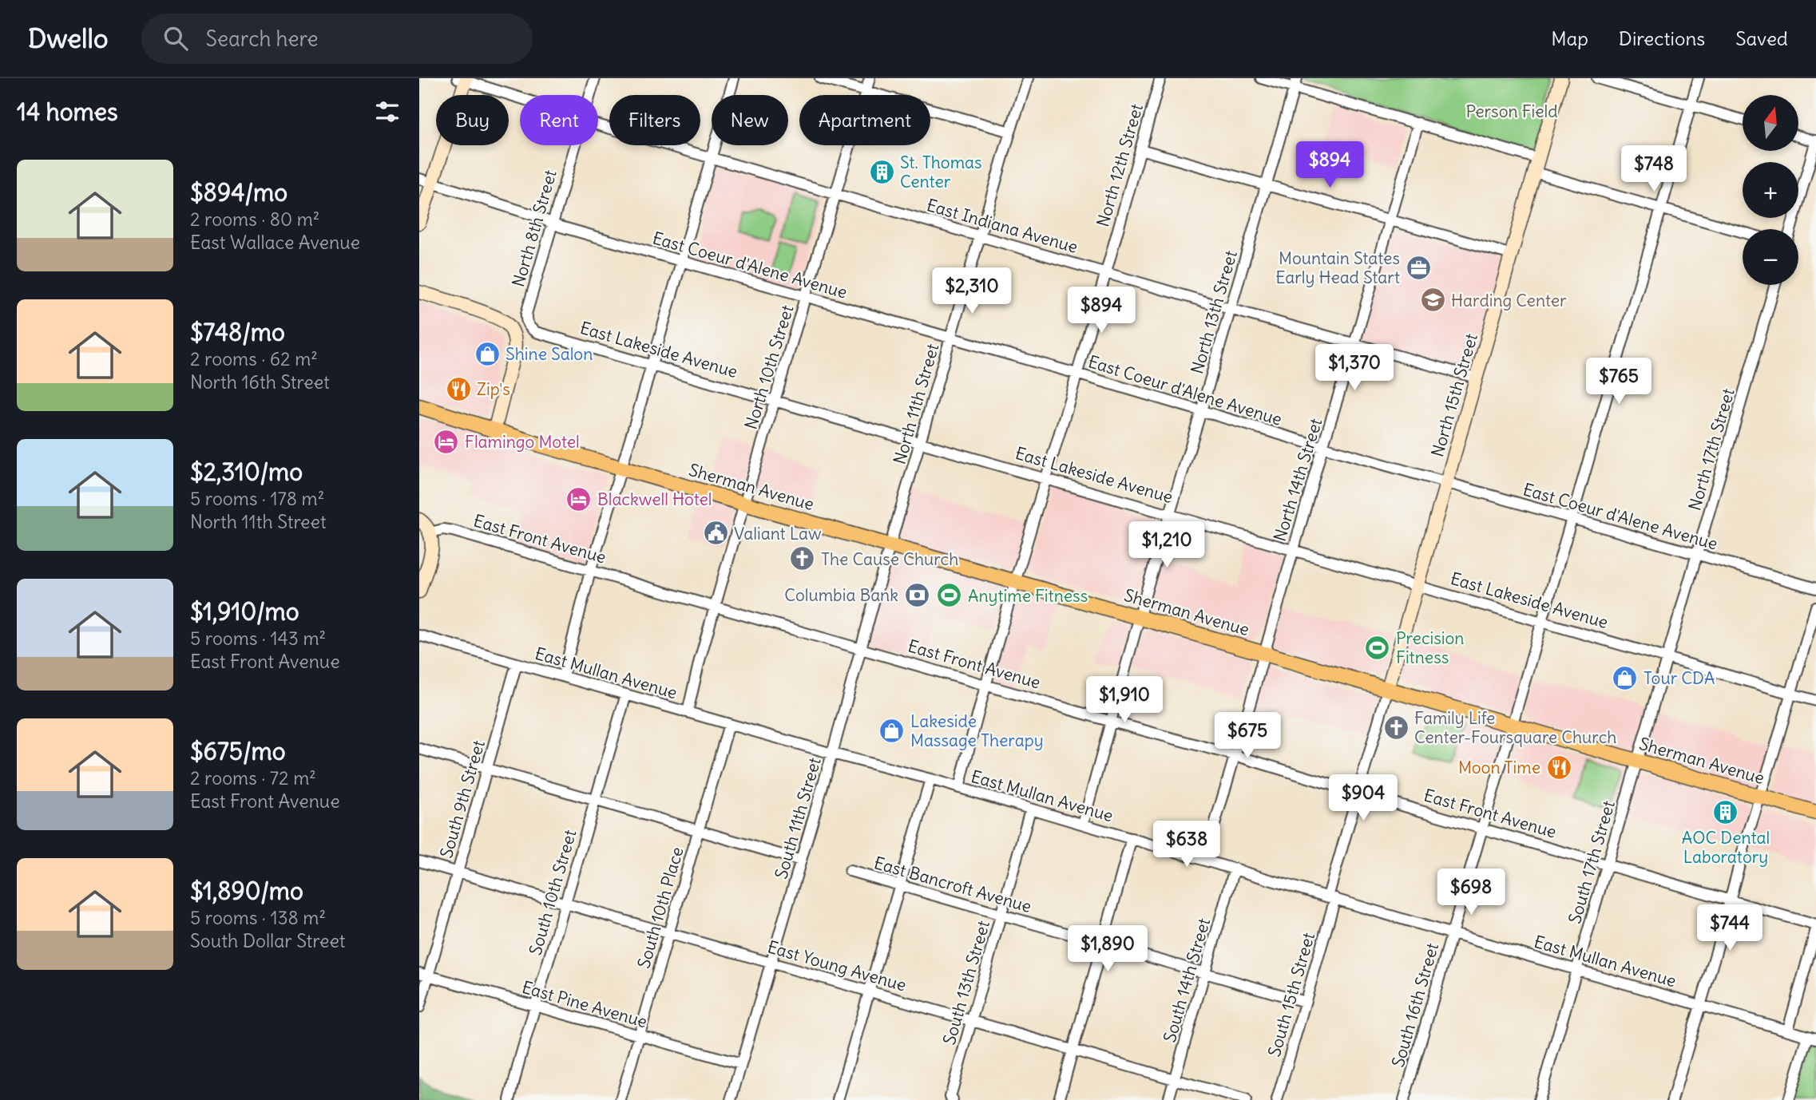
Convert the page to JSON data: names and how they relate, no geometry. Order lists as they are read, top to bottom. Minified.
{"streets":{"main road":["North 15th Street","Sherman Avenue"],"street":["North 12th Street","East Indiana Avenue","North 8th Street","East Coeur d'Alene Avenue","North 13th Street","East Lakeside Avenue","North 10th Street","North 11th Street","North 17th Street","North 14th Street","East Front Avenue","East Mullan Avenue","South 9th Street","South 11th Street","South 17th Street","East Bancroft Avenue","South 10th Street","South 10th Place","East Young Avenue","South 14th Street","South 13th Street","South 15th Street","East Pine Avenue","South 16th Street"]},"crossings":[["North 12th Street","East Indiana Avenue"],["North 12th Street","East Coeur d'Alene Avenue"],["North 12th Street","East Lakeside Avenue"],["North 12th Street","Sherman Avenue"],["North 12th Street","East Front Avenue"],["North 12th Street","East Mullan Avenue"],["East Indiana Avenue","North 13th Street"],["East Indiana Avenue","North 10th Street"],["East Indiana Avenue","North 15th Street"],["East Indiana Avenue","North 11th Street"],["East Indiana Avenue","North 14th Street"],["North 8th Street","East Coeur d'Alene Avenue"],["North 8th Street","East Lakeside Avenue"],["East Coeur d'Alene Avenue","North 13th Street"],["East Coeur d'Alene Avenue","North 10th Street"],["East Coeur d'Alene Avenue","North 15th Street"],["East Coeur d'Alene Avenue","North 11th Street"],["East Coeur d'Alene Avenue","North 17th Street"],["East Coeur d'Alene Avenue","North 14th Street"],["East Coeur d'Alene Avenue","South 16th Street"],["North 13th Street","East Lakeside Avenue"],["North 13th Street","Sherman Avenue"],["East Lakeside Avenue","North 10th Street"],["East Lakeside Avenue","North 15th Street"],["East Lakeside Avenue","North 11th Street"],["East Lakeside Avenue","North 17th Street"],["East Lakeside Avenue","North 14th Street"],["East Lakeside Avenue","South 16th Street"],["North 10th Street","Sherman Avenue"],["North 15th Street","Sherman Avenue"],["North 15th Street","South 15th Street"],["North 11th Street","Sherman Avenue"],["North 11th Street","South 11th Street"],["North 17th Street","Sherman Avenue"],["North 17th Street","South 17th Street"],["North 14th Street","Sherman Avenue"],["Sherman Avenue","South 11th Street"],["Sherman Avenue","South 17th Street"],["Sherman Avenue","South 15th Street"],["Sherman Avenue","South 16th Street"],["East Front Avenue","South 11th Street"],["East Front Avenue","South 17th Street"],["East Front Avenue","South 15th Street"],["East Front Avenue","South 16th Street"],["East Mullan Avenue","South 9th Street"],["East Mullan Avenue","South 11th Street"],["East Mullan Avenue","South 17th Street"],["East Mullan Avenue","South 10th Street"],["East Mullan Avenue","South 10th Place"],["East Mullan Avenue","South 14th Street"],["East Mullan Avenue","South 13th Street"],["East Mullan Avenue","South 15th Street"],["East Mullan Avenue","South 16th Street"],["South 9th Street","East Young Avenue"],["South 9th Street","East Pine Avenue"],["South 11th Street","East Young Avenue"],["South 11th Street","East Pine Avenue"],["East Bancroft Avenue","South 14th Street"],["East Bancroft Avenue","South 13th Street"],["East Bancroft Avenue","South 15th Street"],["South 10th Street","East Young Avenue"],["South 10th Street","East Pine Avenue"],["South 10th Place","East Young Avenue"],["South 10th Place","East Pine Avenue"],["East Young Avenue","South 14th Street"],["East Young Avenue","South 13th Street"]],"parks":["Person Field"],"places":{"building":["St. Thomas Center","AOC Dental Laboratory"],"office":["Mountain States Early Head Start"],"school or university":["Harding Center"],"shop":["Shine Salon","Tour CDA","Lakeside Massage Therapy"],"restaurant":["Zip's","Moon Time"],"hotel":["Flamingo Motel","Blackwell Hotel"],"public building":["Valiant Law"],"church":["The Cause Church","Family Life Center-Foursquare Church"],"bank":["Columbia Bank"],"sports":["Anytime Fitness","Precision Fitness"]},"north":"top","page":{"header":"Dwello","search":"Search here","nav":["Map","Directions","Saved"],"heading":"14 homes","map_buttons":["+","−"],"chip":["Buy","Rent","Filters","New","Apartment"],"price":["$894","$748","$2,310","$894","$1,370","$765","$1,210","$1,910","$675","$904","$638","$698","$744","$1,890"],"list":[{"name":"$894/mo","note":"2 rooms · 80 m² · East Wallace Avenue"},{"name":"$748/mo","note":"2 rooms · 62 m² · North 16th Street"},{"name":"$2,310/mo","note":"5 rooms · 178 m² · North 11th Street"},{"name":"$1,910/mo","note":"5 rooms · 143 m² · East Front Avenue"},{"name":"$675/mo","note":"2 rooms · 72 m² · East Front Avenue"},{"name":"$1,890/mo","note":"5 rooms · 138 m² · South Dollar Street"}]}}
